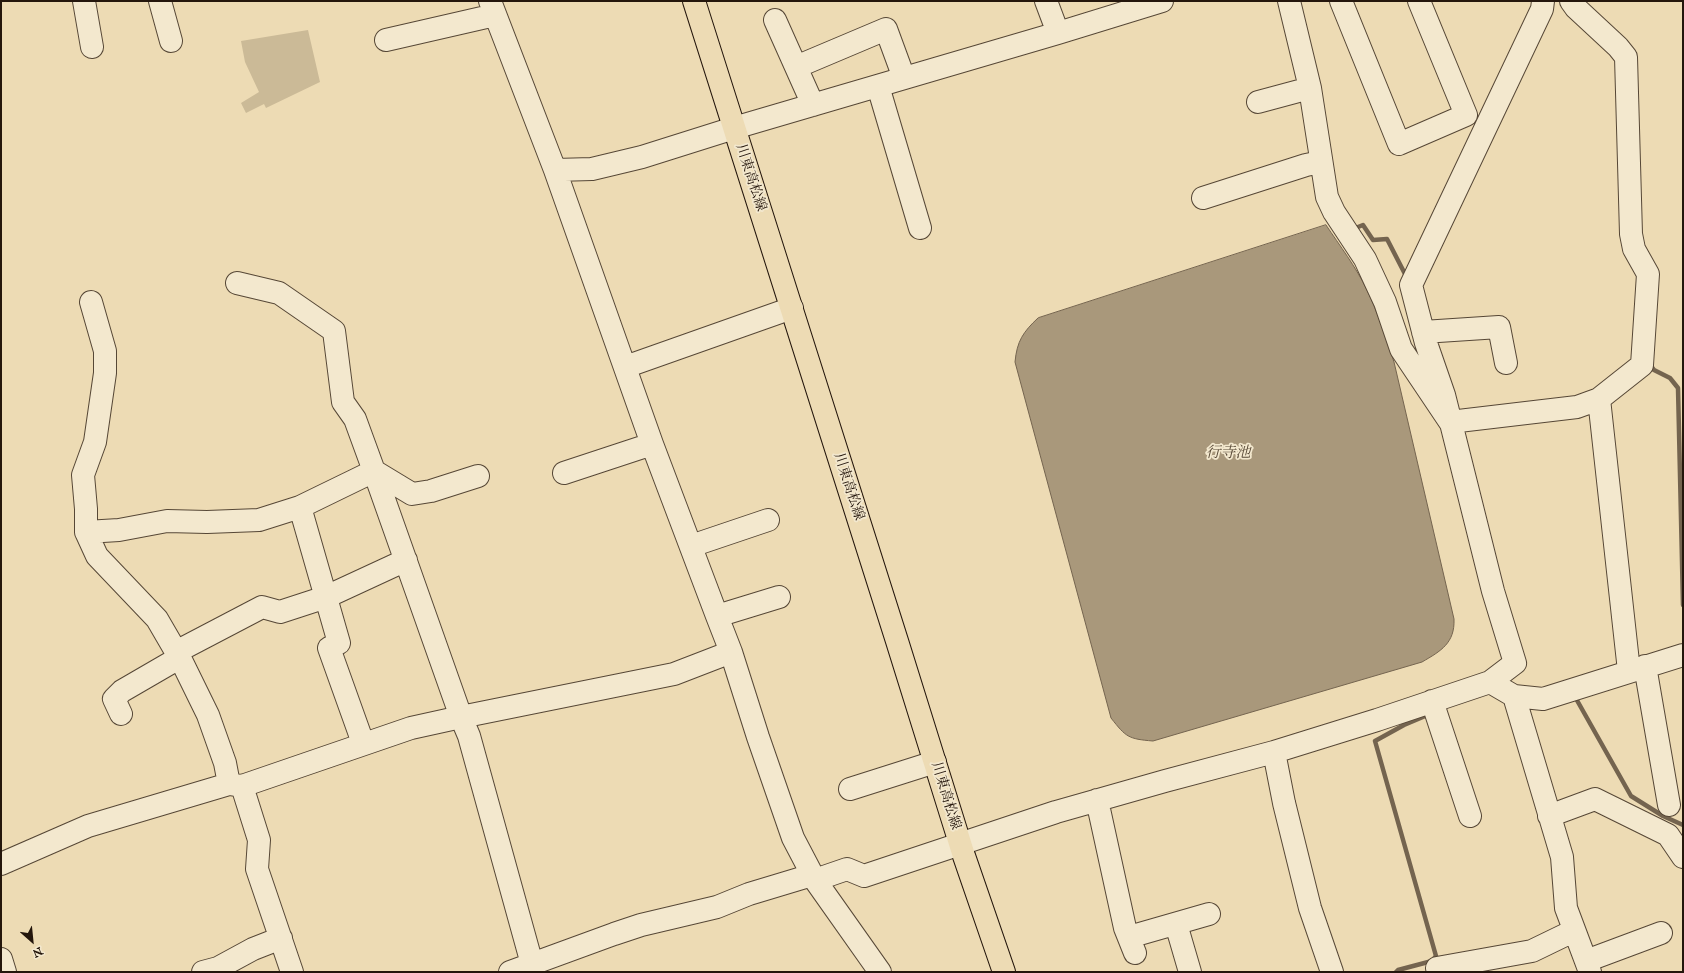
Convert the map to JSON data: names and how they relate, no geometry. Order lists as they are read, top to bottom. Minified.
{"streets":{"main road":["川東高松線"]},"water":["行寺池"],"north":"bottom right"}
